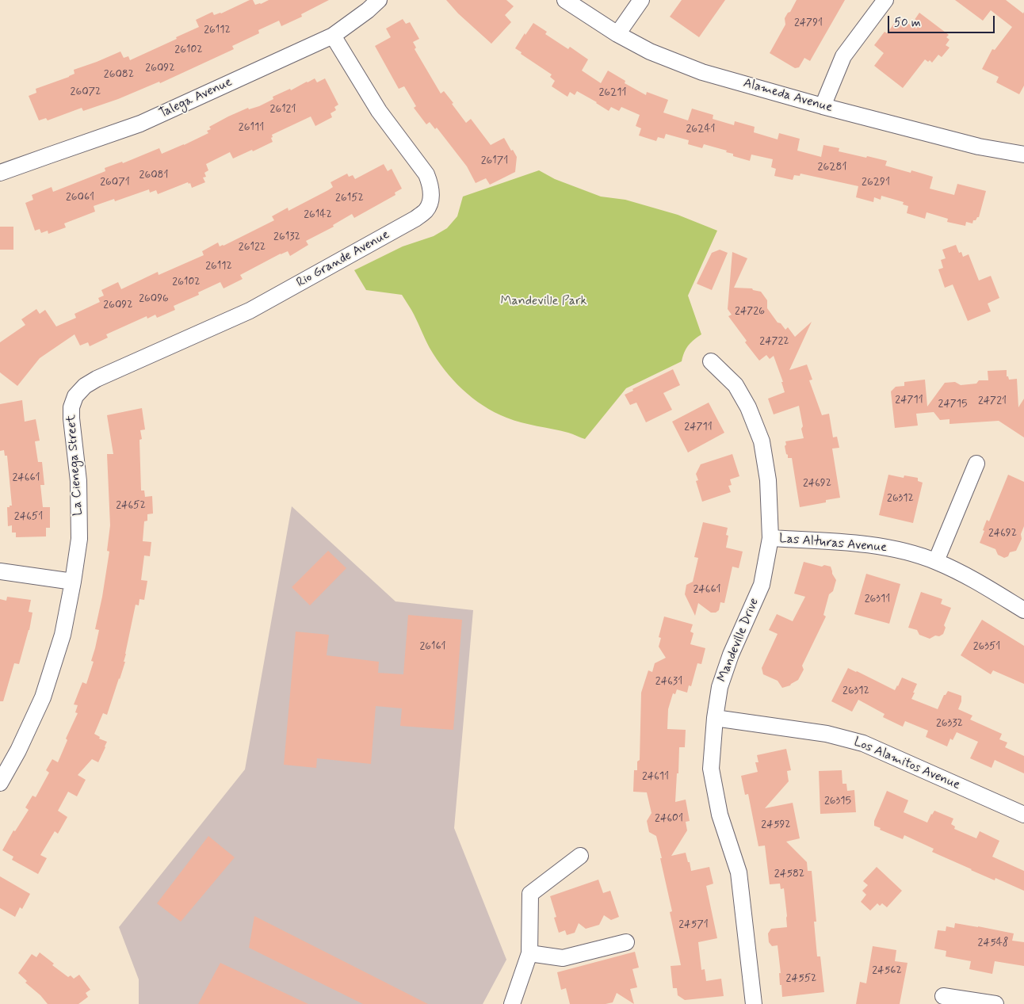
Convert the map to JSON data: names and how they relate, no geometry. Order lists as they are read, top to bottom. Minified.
{"streets":{"street":["Alameda Avenue","Talega Avenue","Rio Grande Avenue","La Cienega Street","Las Alturas Avenue","Mandeville Drive","Los Alamitos Avenue"]},"crossings":[["Talega Avenue","Rio Grande Avenue"],["Rio Grande Avenue","La Cienega Street"],["Las Alturas Avenue","Mandeville Drive"],["Mandeville Drive","Los Alamitos Avenue"]],"parks":["Mandeville Park"],"house_numbers":["24791","26112","26102","26092","26082","26072","26211","26121","26111","26241","26171","26281","26081","26071","26291","26061","26152","26142","26132","26122","26112","26102","26096","26092","24726","24722","24711","24721","24715","24711","24661","24692","26312","24652","24651","24692","24661","26311","26161","26351","24631","26312","26332","24611","26315","24601","24592","24582","24571","24548","24562","24552"],"scale_bar":"50 m"}
